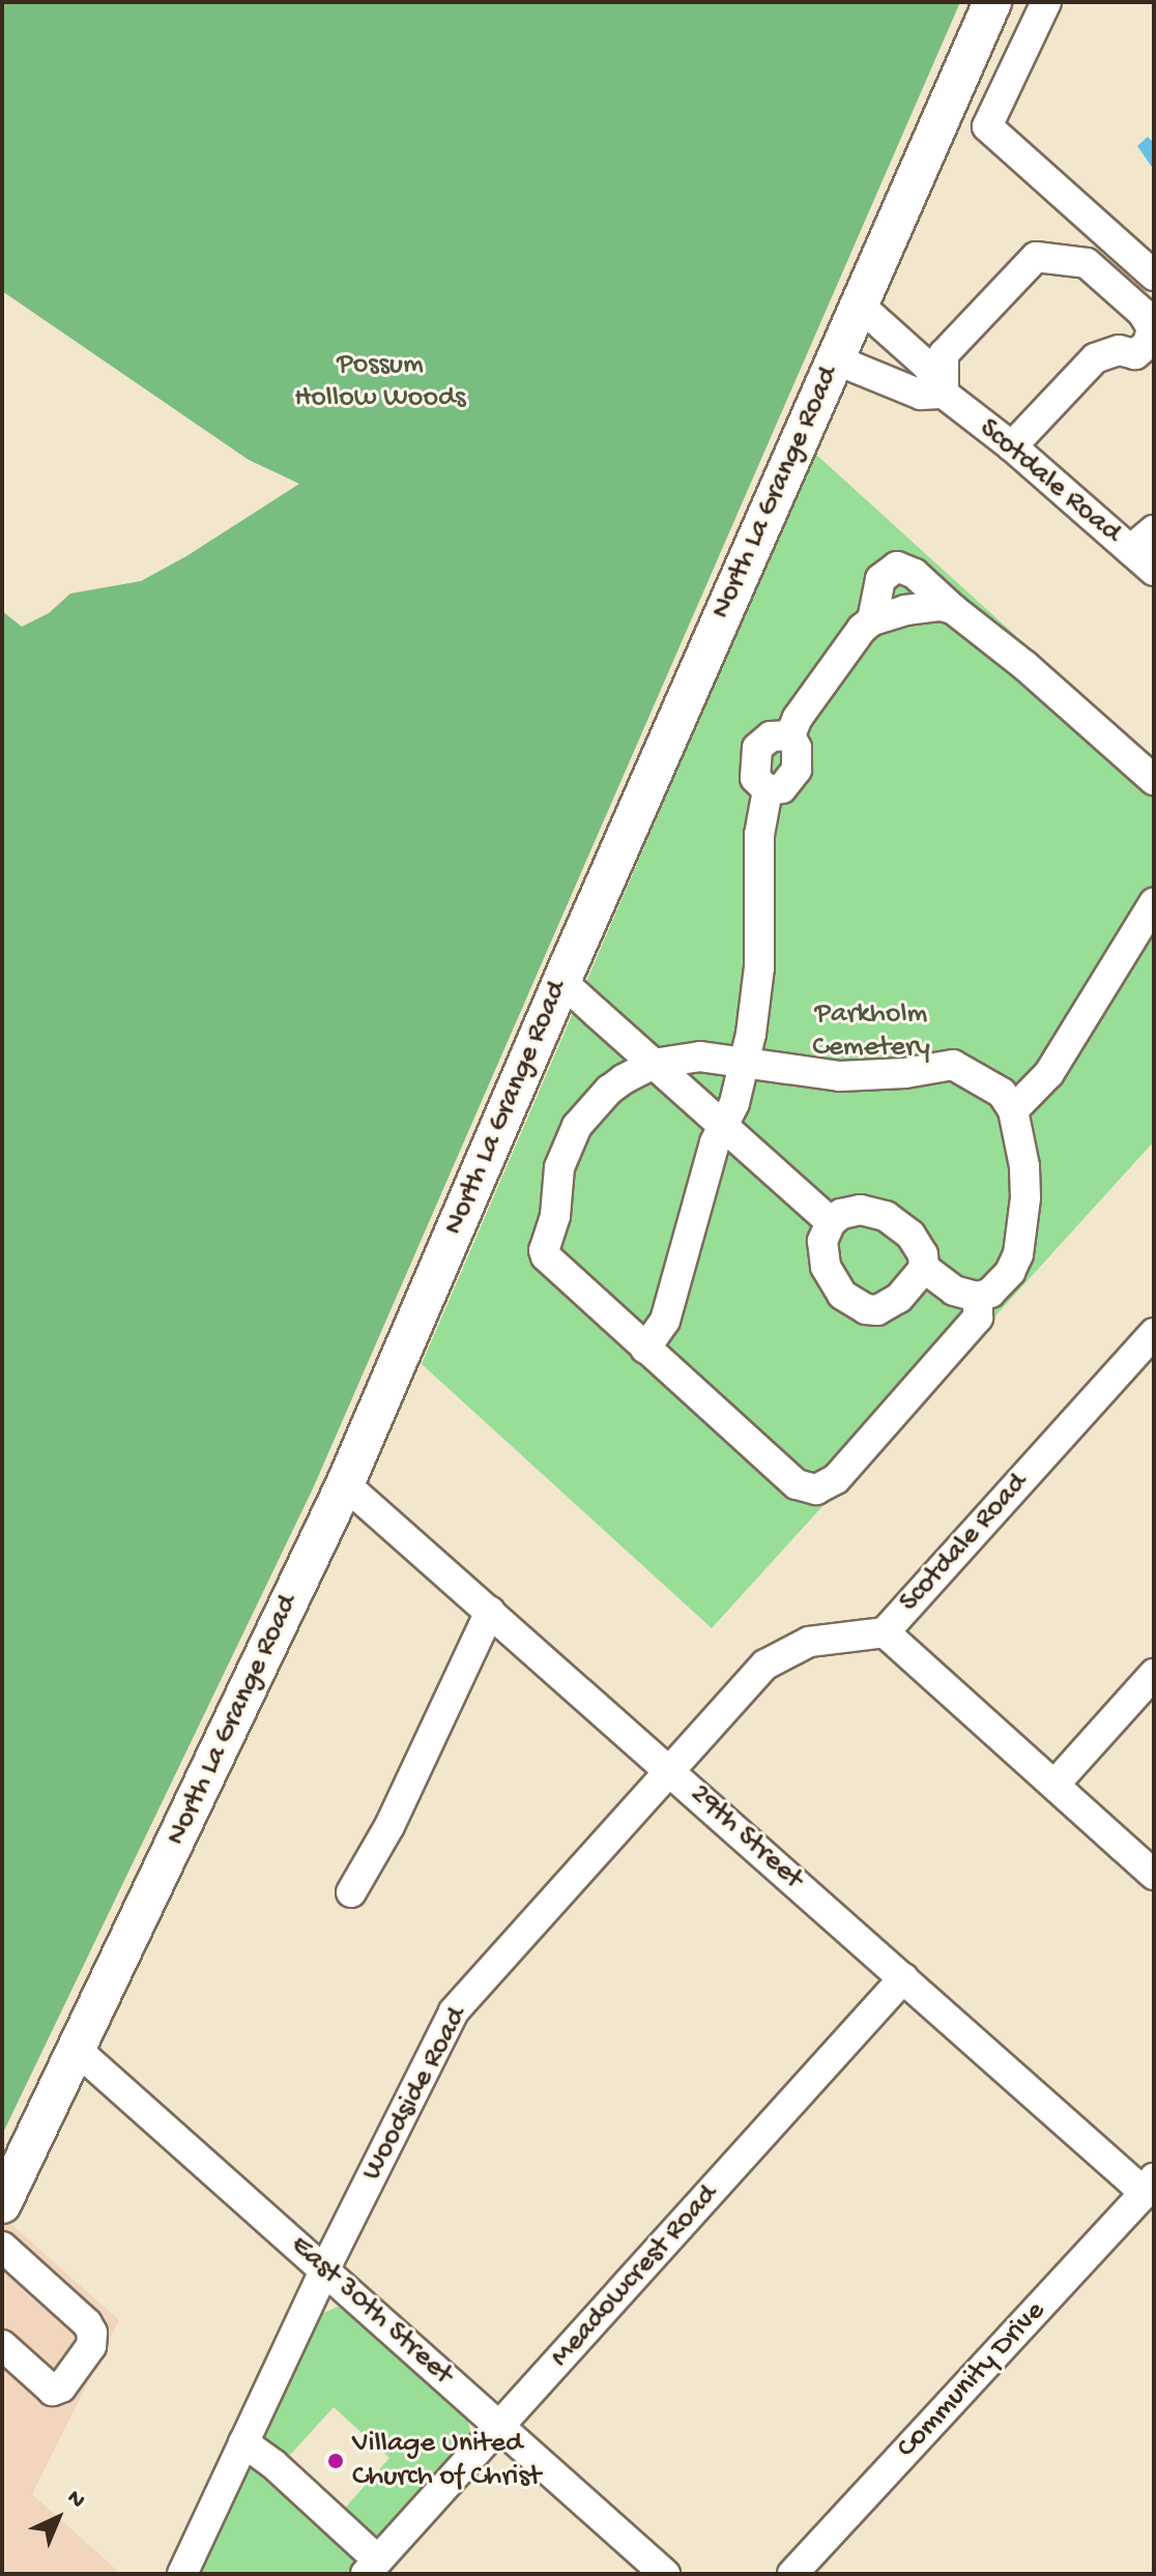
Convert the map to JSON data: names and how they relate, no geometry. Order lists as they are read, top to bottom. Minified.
{"streets":{"main road":["North La Grange Road"],"street":["Scotdale Road","29th Street","Woodside Road","Meadowcrest Road","East 30th Street","Community Drive"]},"crossings":[["Scotdale Road","North La Grange Road"],["Scotdale Road","Woodside Road"],["North La Grange Road","29th Street"],["North La Grange Road","East 30th Street"],["29th Street","Woodside Road"],["29th Street","Meadowcrest Road"],["29th Street","Community Drive"],["Woodside Road","East 30th Street"],["Meadowcrest Road","East 30th Street"]],"parks":["Possum Hollow Woods","Parkholm Cemetery"],"places":["Village United Church of Christ"],"north":"top right"}
